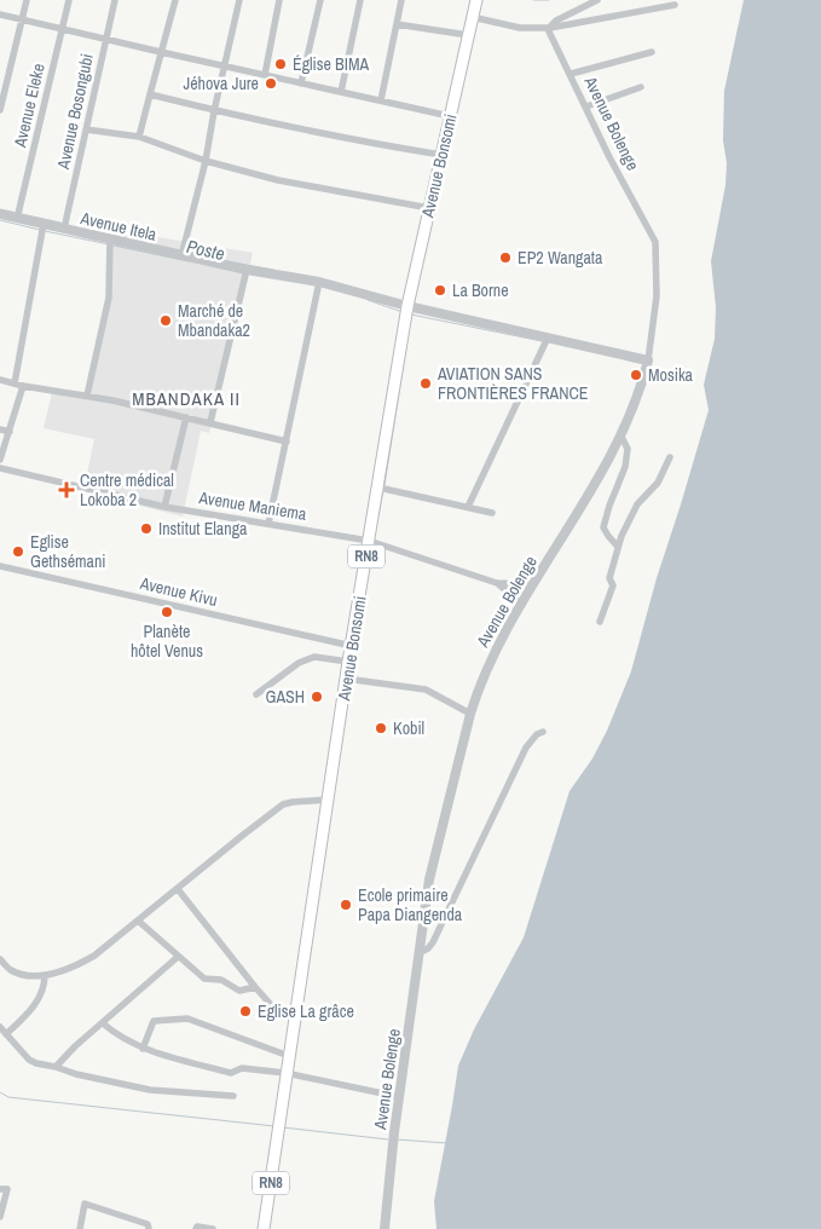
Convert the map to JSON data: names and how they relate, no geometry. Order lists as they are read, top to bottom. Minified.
{"streets":{"main road":["Avenue Bonsomi","RN8"],"street":["Avenue Eleke","Avenue Bosongubi","Avenue Bolenge","Avenue Itela","Avenue Maniema","Avenue Kivu"]},"crossings":[["Avenue Eleke","Avenue Itela"],["Avenue Bosongubi","Avenue Itela"],["Avenue Bolenge","Avenue Itela"],["Avenue Bonsomi","Avenue Itela"],["Avenue Bonsomi","Avenue Maniema"],["Avenue Bonsomi","Avenue Kivu"]],"districts":["MBANDAKA II"],"water":["Poste"],"places":{"other":["Église BIMA","Jéhova Jure","EP2 Wangata","La Borne","Marché de Mbandaka2","Mosika","AVIATION SANS FRONTIÈRES FRANCE","Institut Elanga","Eglise Gethsémani","Planète hôtel Venus","GASH","Kobil","Ecole primaire Papa Diangenda","Eglise La grâce"],"health":["Centre médical Lokoba 2"]}}
